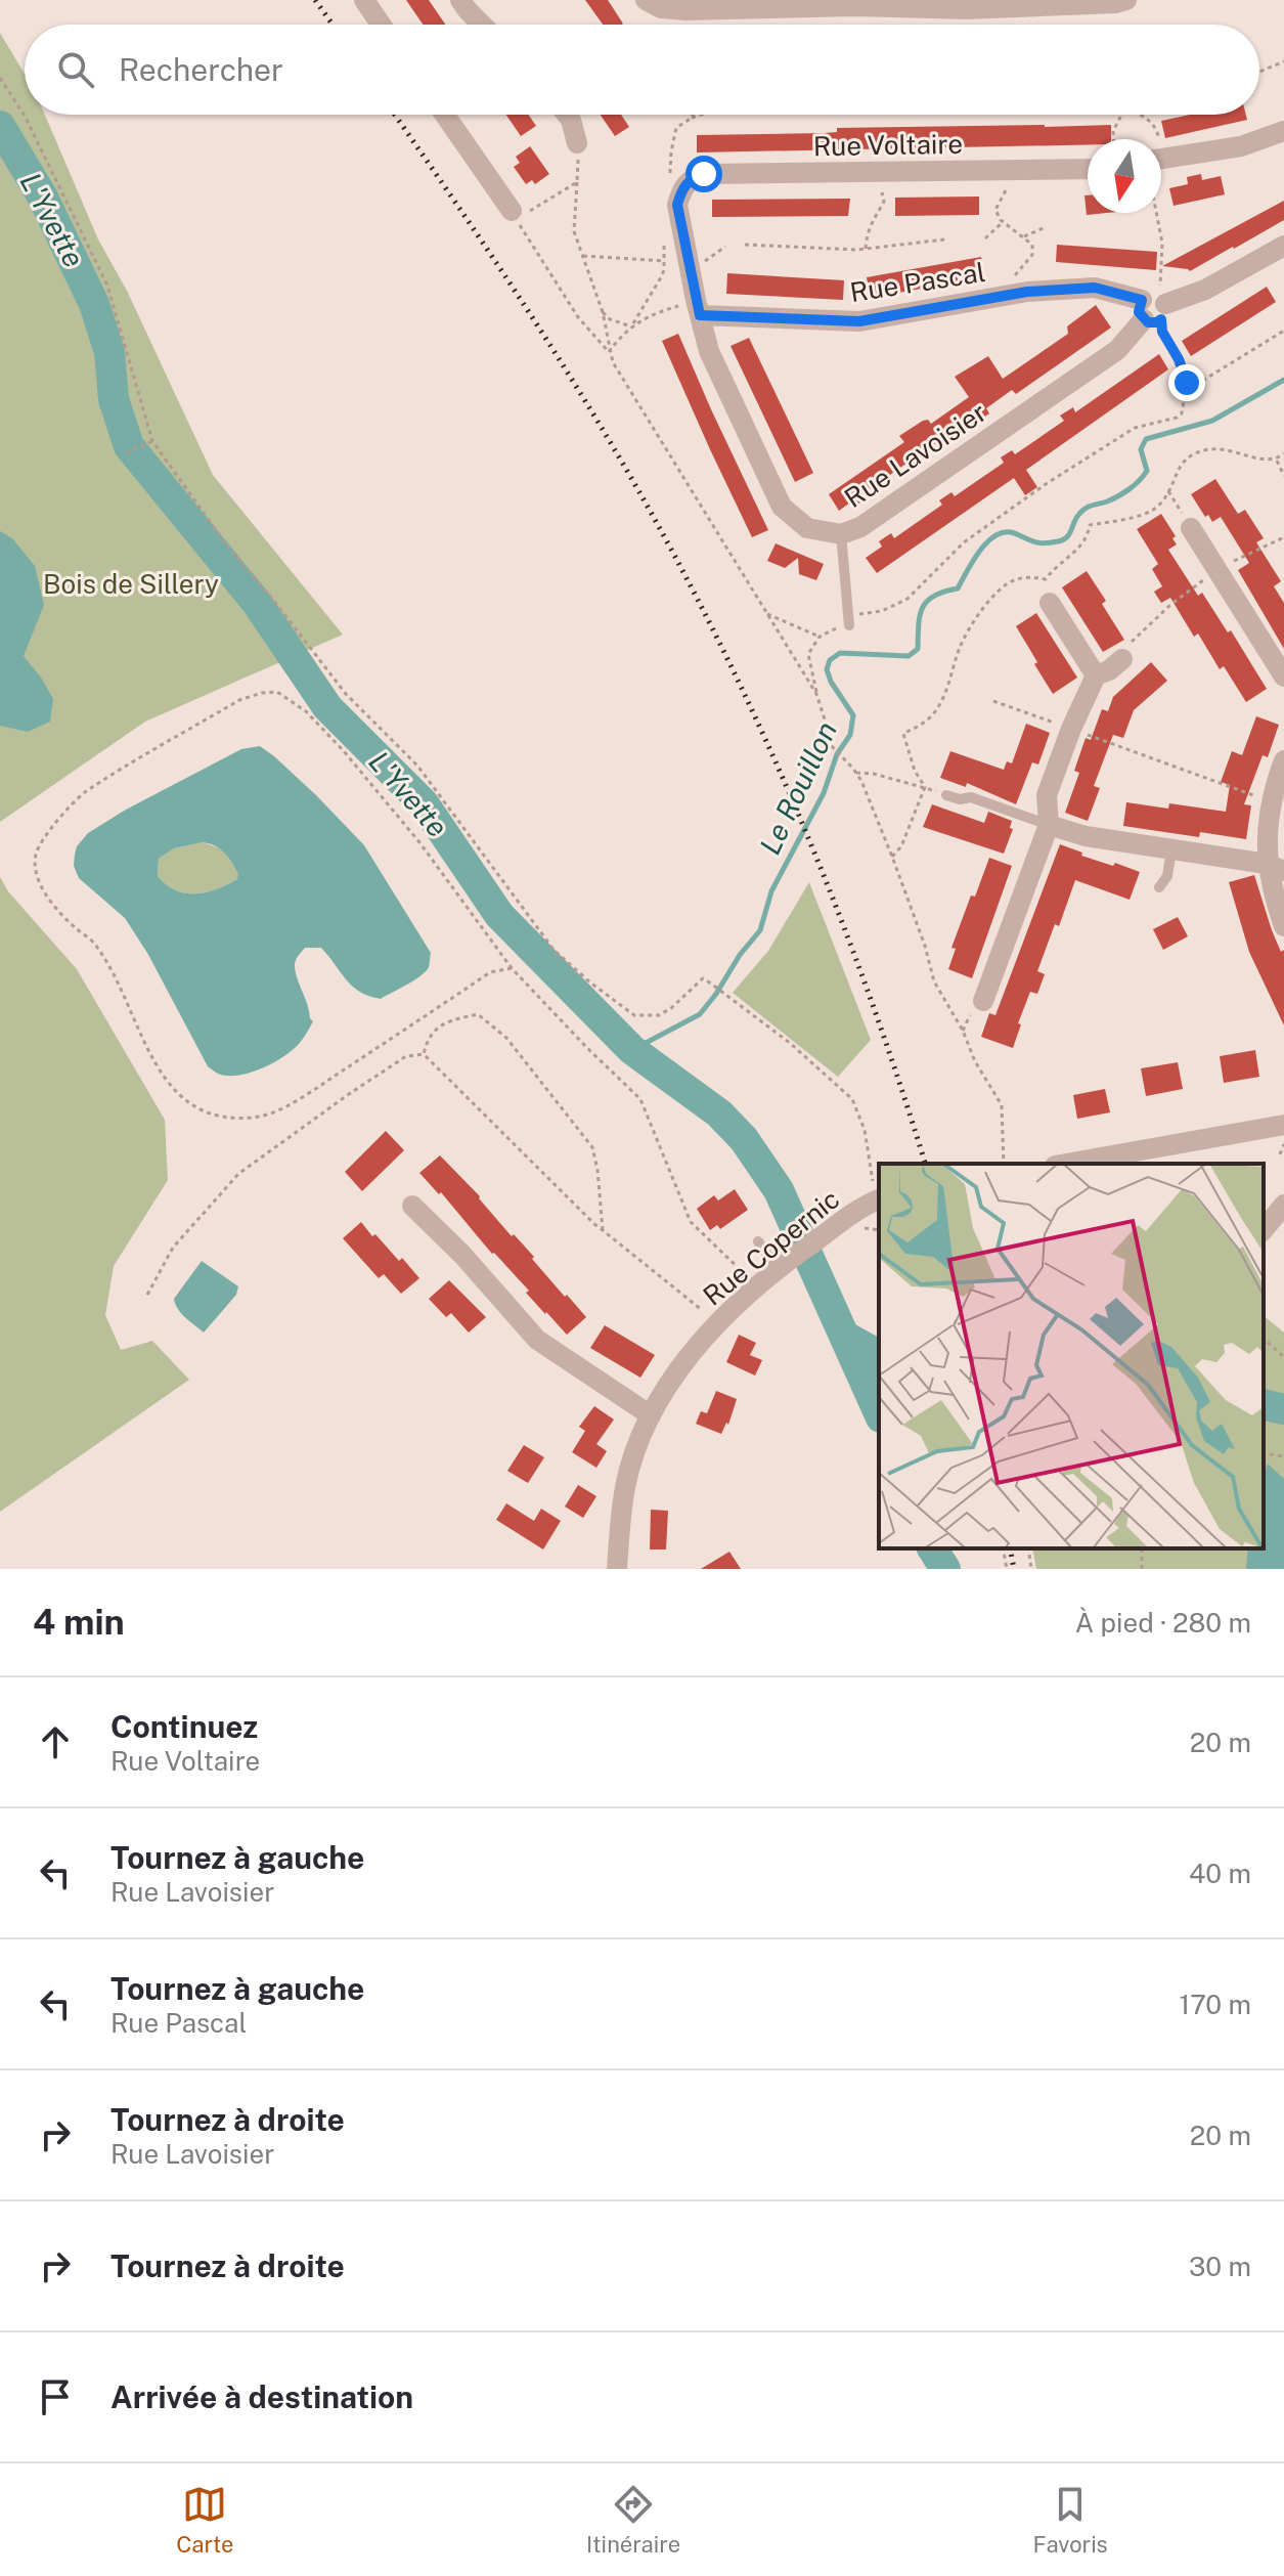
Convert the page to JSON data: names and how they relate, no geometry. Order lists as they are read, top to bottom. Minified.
{"streets":{"street":["Rue Voltaire","Rue Pascal","Rue Lavoisier","Rue Copernic"]},"crossings":[["Rue Voltaire","Rue Lavoisier"],["Rue Pascal","Rue Lavoisier"]],"water":["L'Yvette","Le Rouillon"],"parks":["Bois de Sillery"],"north":"bottom","page":{"search":"Rechercher","heading":["4 min","À pied · 280 m"],"list":[["Continuez","Rue Voltaire","20 m"],["Tournez à gauche","Rue Lavoisier","40 m"],["Tournez à gauche","Rue Pascal","170 m"],["Tournez à droite","Rue Lavoisier","20 m"],["Tournez à droite","30 m"],"Arrivée à destination"],"nav":["Carte","Itinéraire","Favoris"]}}
